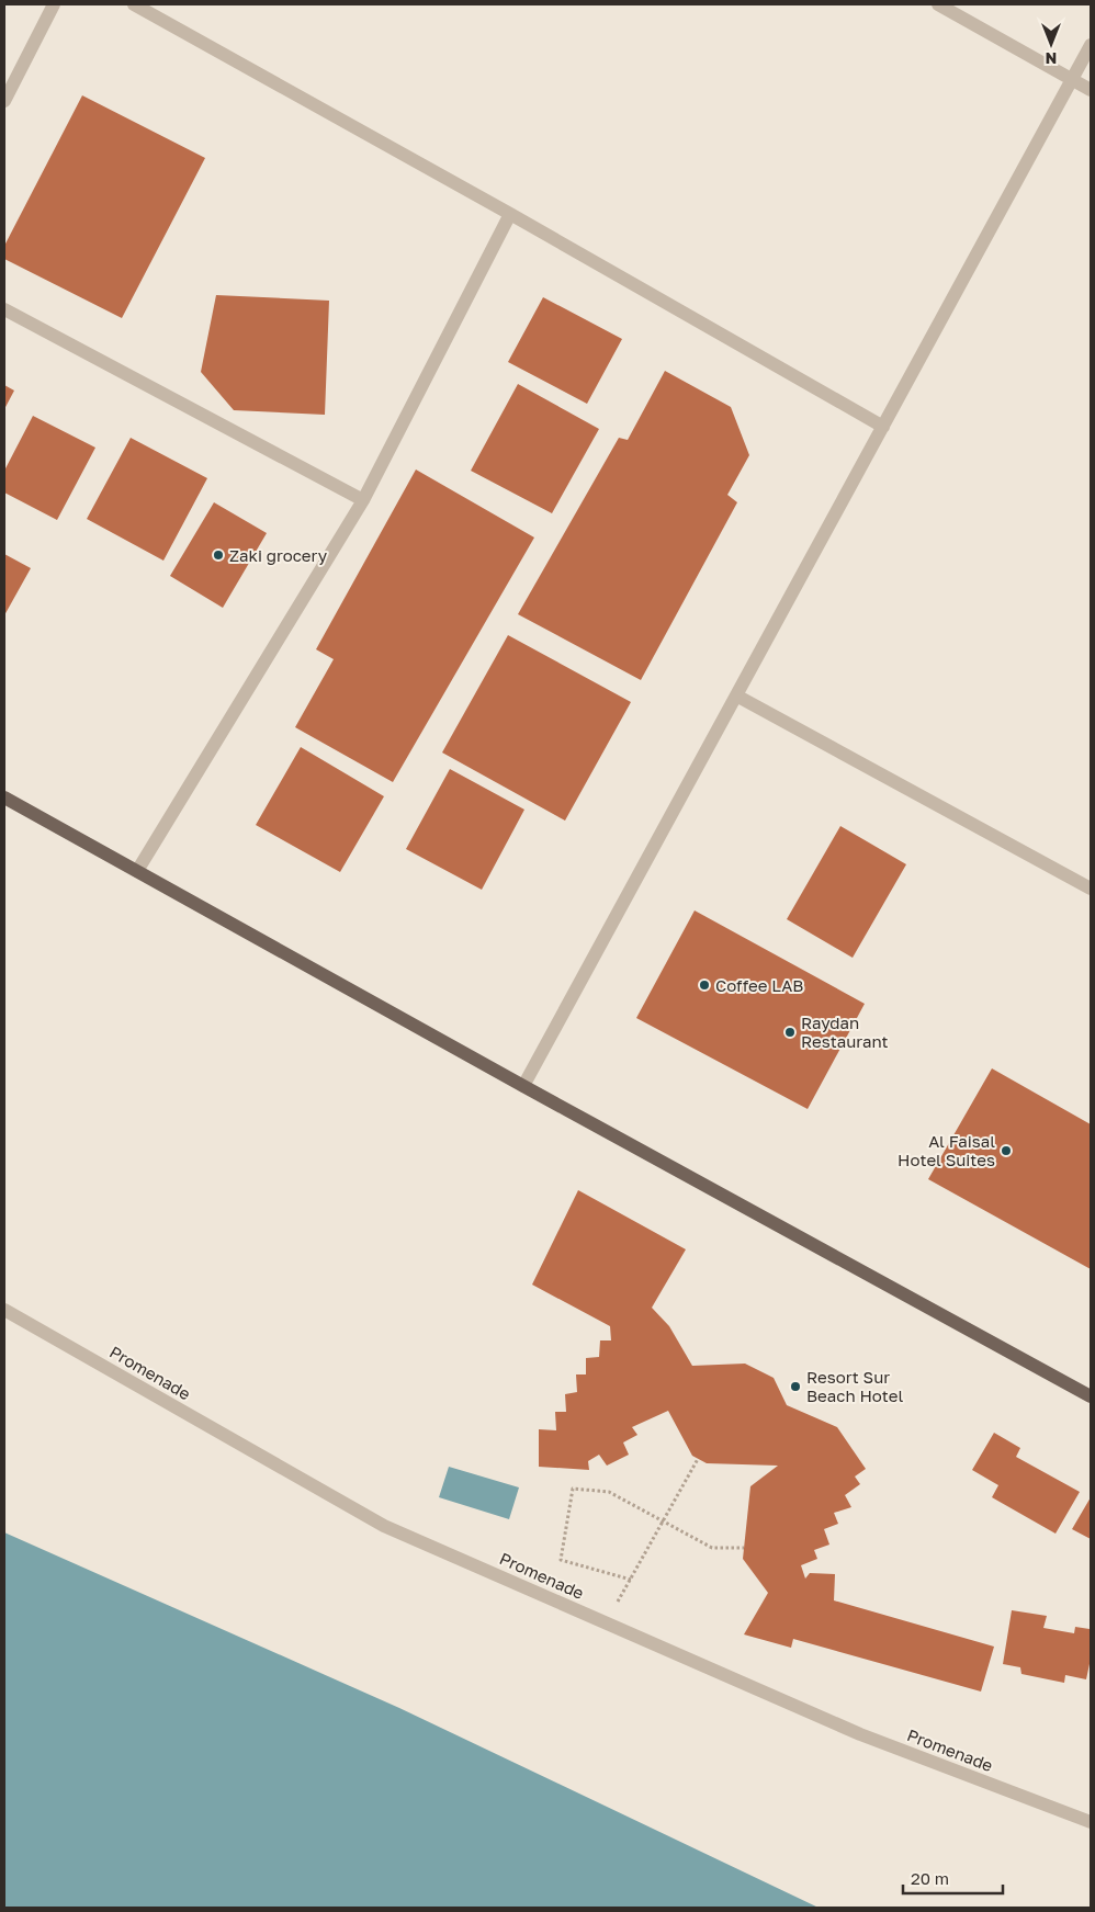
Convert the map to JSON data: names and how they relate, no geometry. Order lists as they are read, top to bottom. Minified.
{"streets":{"street":["Promenade"]},"places":["Zaki grocery","Coffee LAB","Raydan Restaurant","Al Faisal Hotel Suites","Resort Sur Beach Hotel"],"scale_bar":"20 m","north":"bottom"}
